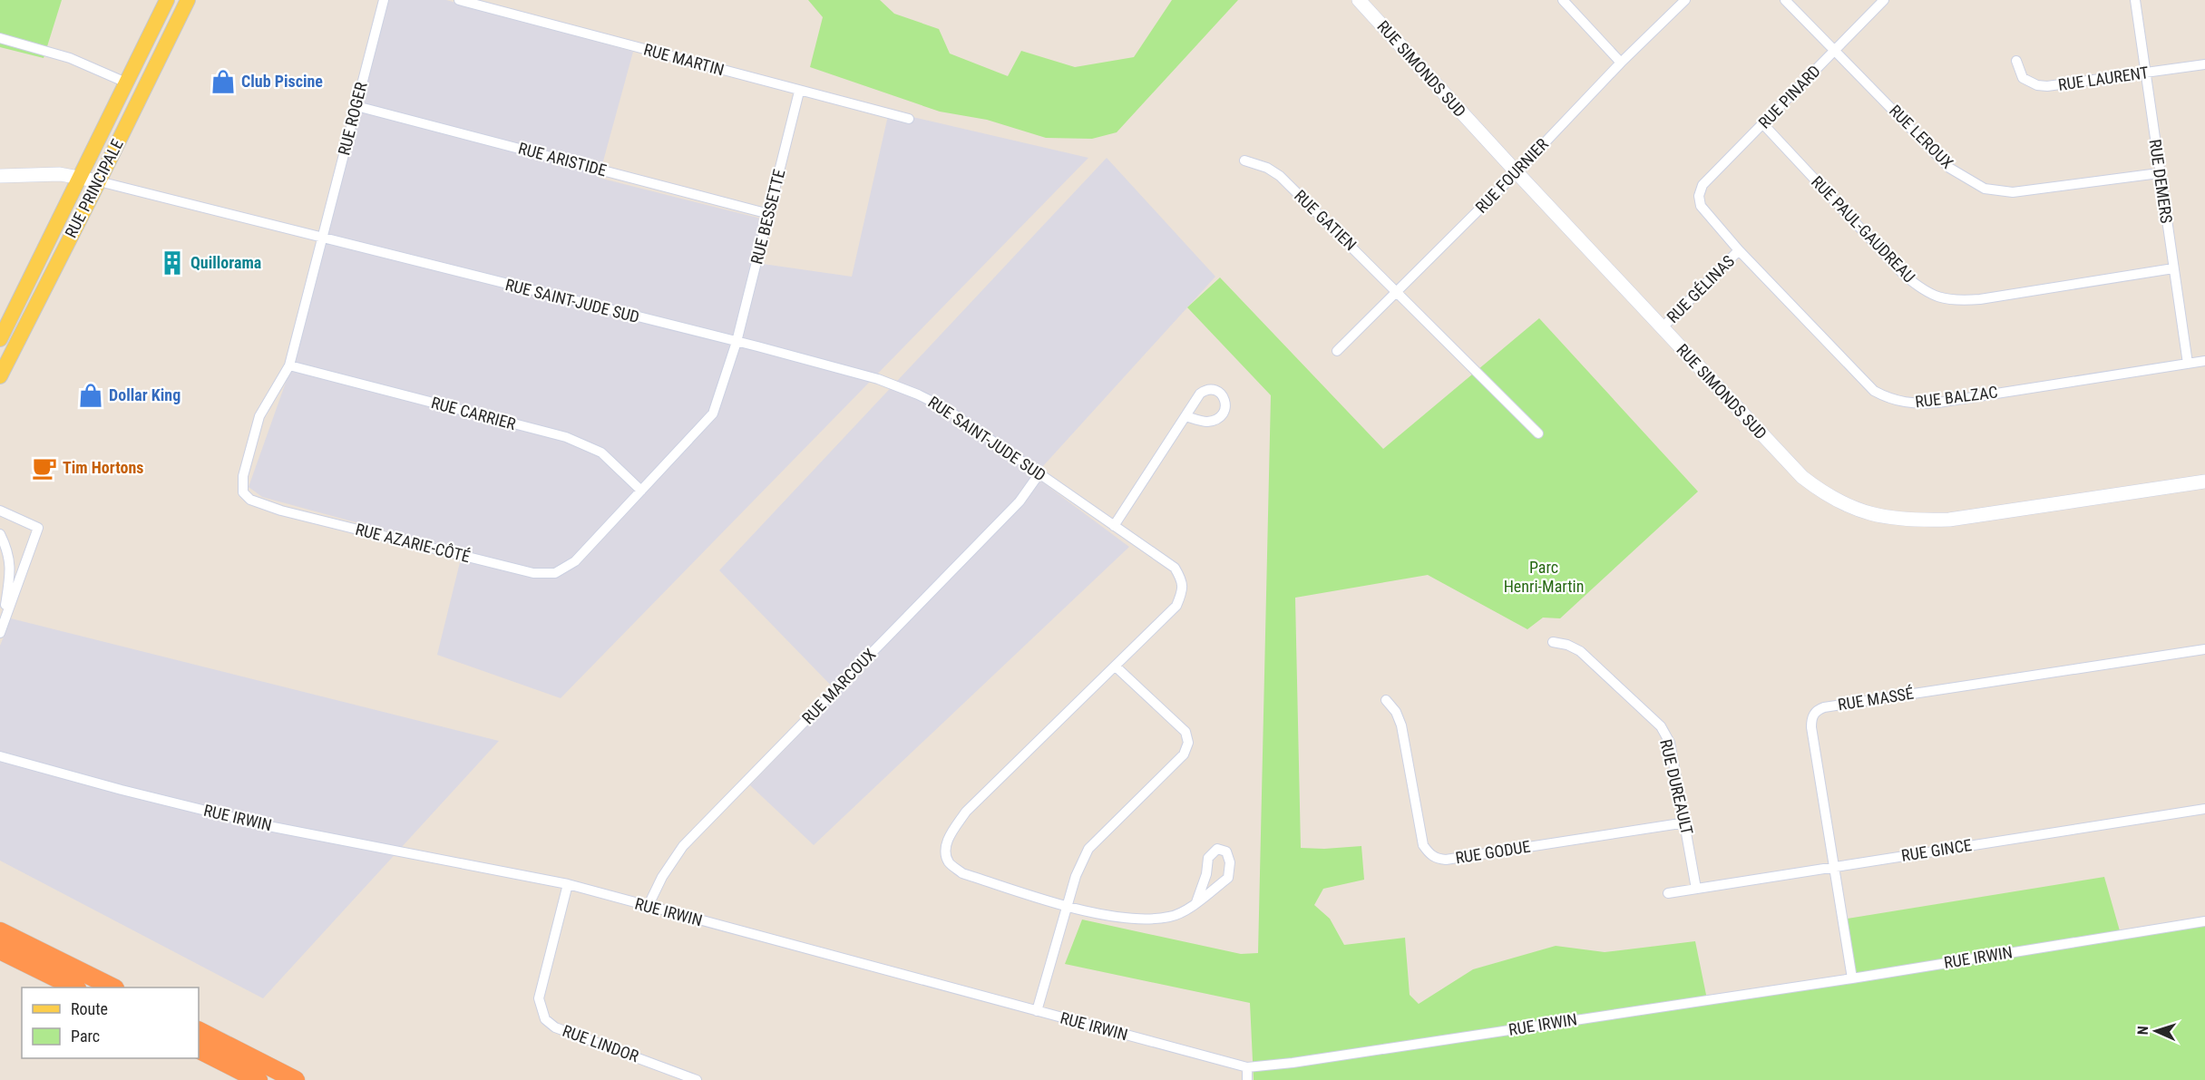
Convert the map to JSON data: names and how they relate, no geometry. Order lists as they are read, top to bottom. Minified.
{"streets":{"main road":["RUE PRINCIPALE"],"street":["RUE MARTIN","RUE SIMONDS SUD","RUE LAURENT","RUE PINARD","RUE ROGER","RUE LEROUX","RUE ARISTIDE","RUE FOURNIER","RUE DEMERS","RUE BESSETTE","RUE GATIEN","RUE PAUL-GAUDREAU","RUE GÉLINAS","RUE SAINT-JUDE SUD","RUE BALZAC","RUE CARRIER","RUE AZARIE-CÔTÉ","RUE MARCOUX","RUE MASSÉ","RUE DUREAULT","RUE IRWIN","RUE GINCE","RUE GODUE","RUE LINDOR"]},"crossings":[["RUE MARTIN","RUE BESSETTE"],["RUE SIMONDS SUD","RUE FOURNIER"],["RUE SIMONDS SUD","RUE GÉLINAS"],["RUE LAURENT","RUE DEMERS"],["RUE PINARD","RUE LEROUX"],["RUE PINARD","RUE PAUL-GAUDREAU"],["RUE PINARD","RUE BALZAC"],["RUE ROGER","RUE ARISTIDE"],["RUE ROGER","RUE SAINT-JUDE SUD"],["RUE ROGER","RUE AZARIE-CÔTÉ"],["RUE LEROUX","RUE DEMERS"],["RUE ARISTIDE","RUE BESSETTE"],["RUE FOURNIER","RUE GATIEN"],["RUE DEMERS","RUE PAUL-GAUDREAU"],["RUE DEMERS","RUE BALZAC"],["RUE PRINCIPALE","RUE SAINT-JUDE SUD"],["RUE BESSETTE","RUE SAINT-JUDE SUD"],["RUE BESSETTE","RUE AZARIE-CÔTÉ"],["RUE GÉLINAS","RUE BALZAC"],["RUE SAINT-JUDE SUD","RUE AZARIE-CÔTÉ"],["RUE SAINT-JUDE SUD","RUE MARCOUX"],["RUE CARRIER","RUE AZARIE-CÔTÉ"],["RUE MARCOUX","RUE IRWIN"],["RUE MASSÉ","RUE IRWIN"],["RUE MASSÉ","RUE GINCE"],["RUE DUREAULT","RUE GINCE"],["RUE DUREAULT","RUE GODUE"],["RUE IRWIN","RUE LINDOR"]],"parks":["Parc Henri-Martin"],"places":{"shop":["Club Piscine","Dollar King"],"building":["Quillorama"],"cafe":["Tim Hortons"]},"legend":["Route","Parc"],"north":"left"}
